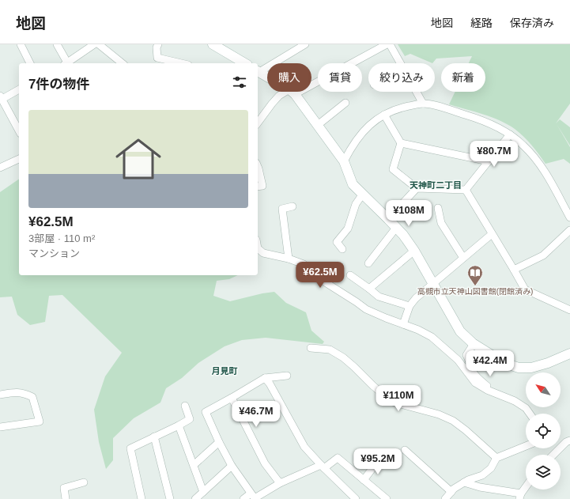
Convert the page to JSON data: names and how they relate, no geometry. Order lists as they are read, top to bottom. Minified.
{"districts":["天神町二丁目","月見町"],"places":{"library":["高槻市立天神山図書館(閉館済み)"]},"north":"top left","page":{"header":"地図","nav":["地図","経路","保存済み"],"chip":["購入","賃貸","絞り込み","新着"],"heading":"7件の物件","list":[{"name":"¥62.5M","note":"3部屋 · 110 m² · マンション"}],"price":["¥80.7M","¥108M","¥62.5M","¥42.4M","¥110M","¥46.7M","¥95.2M"]}}
